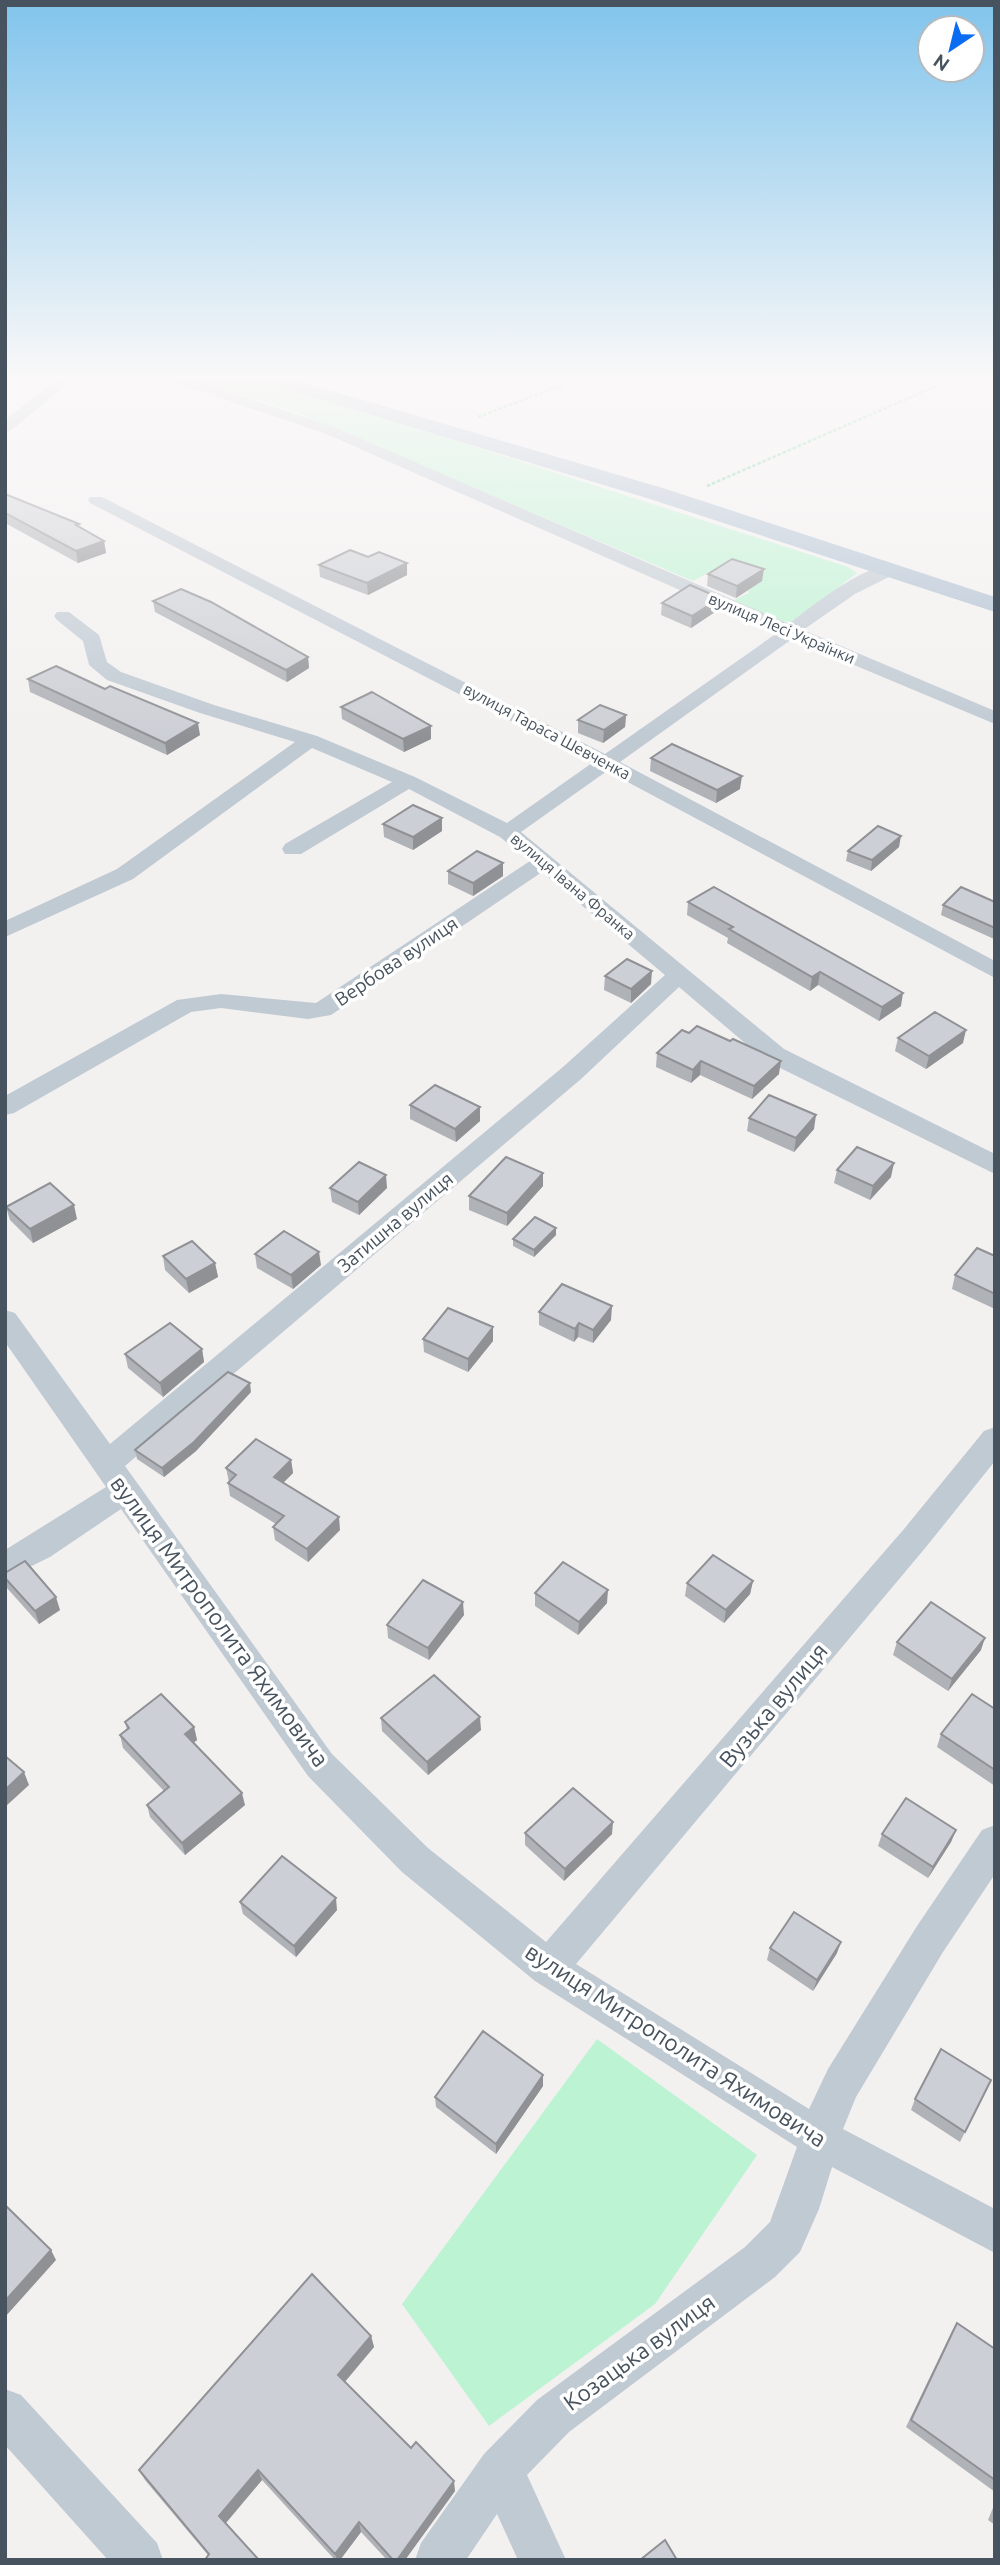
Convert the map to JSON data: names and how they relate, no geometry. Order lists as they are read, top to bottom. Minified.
{"streets":{"street":["вулиця Лесі Українки","вулиця Тараса Шевченка","вулиця Івана Франка","Вербова вулиця","Затишна вулиця","вулиця Митрополита Яхимовича","Вузька вулиця","Козацька вулиця"]},"crossings":[["вулиця Івана Франка","Вербова вулиця"],["вулиця Івана Франка","Затишна вулиця"],["Затишна вулиця","вулиця Митрополита Яхимовича"],["вулиця Митрополита Яхимовича","Вузька вулиця"],["вулиця Митрополита Яхимовича","Козацька вулиця"]],"north":"bottom left"}
